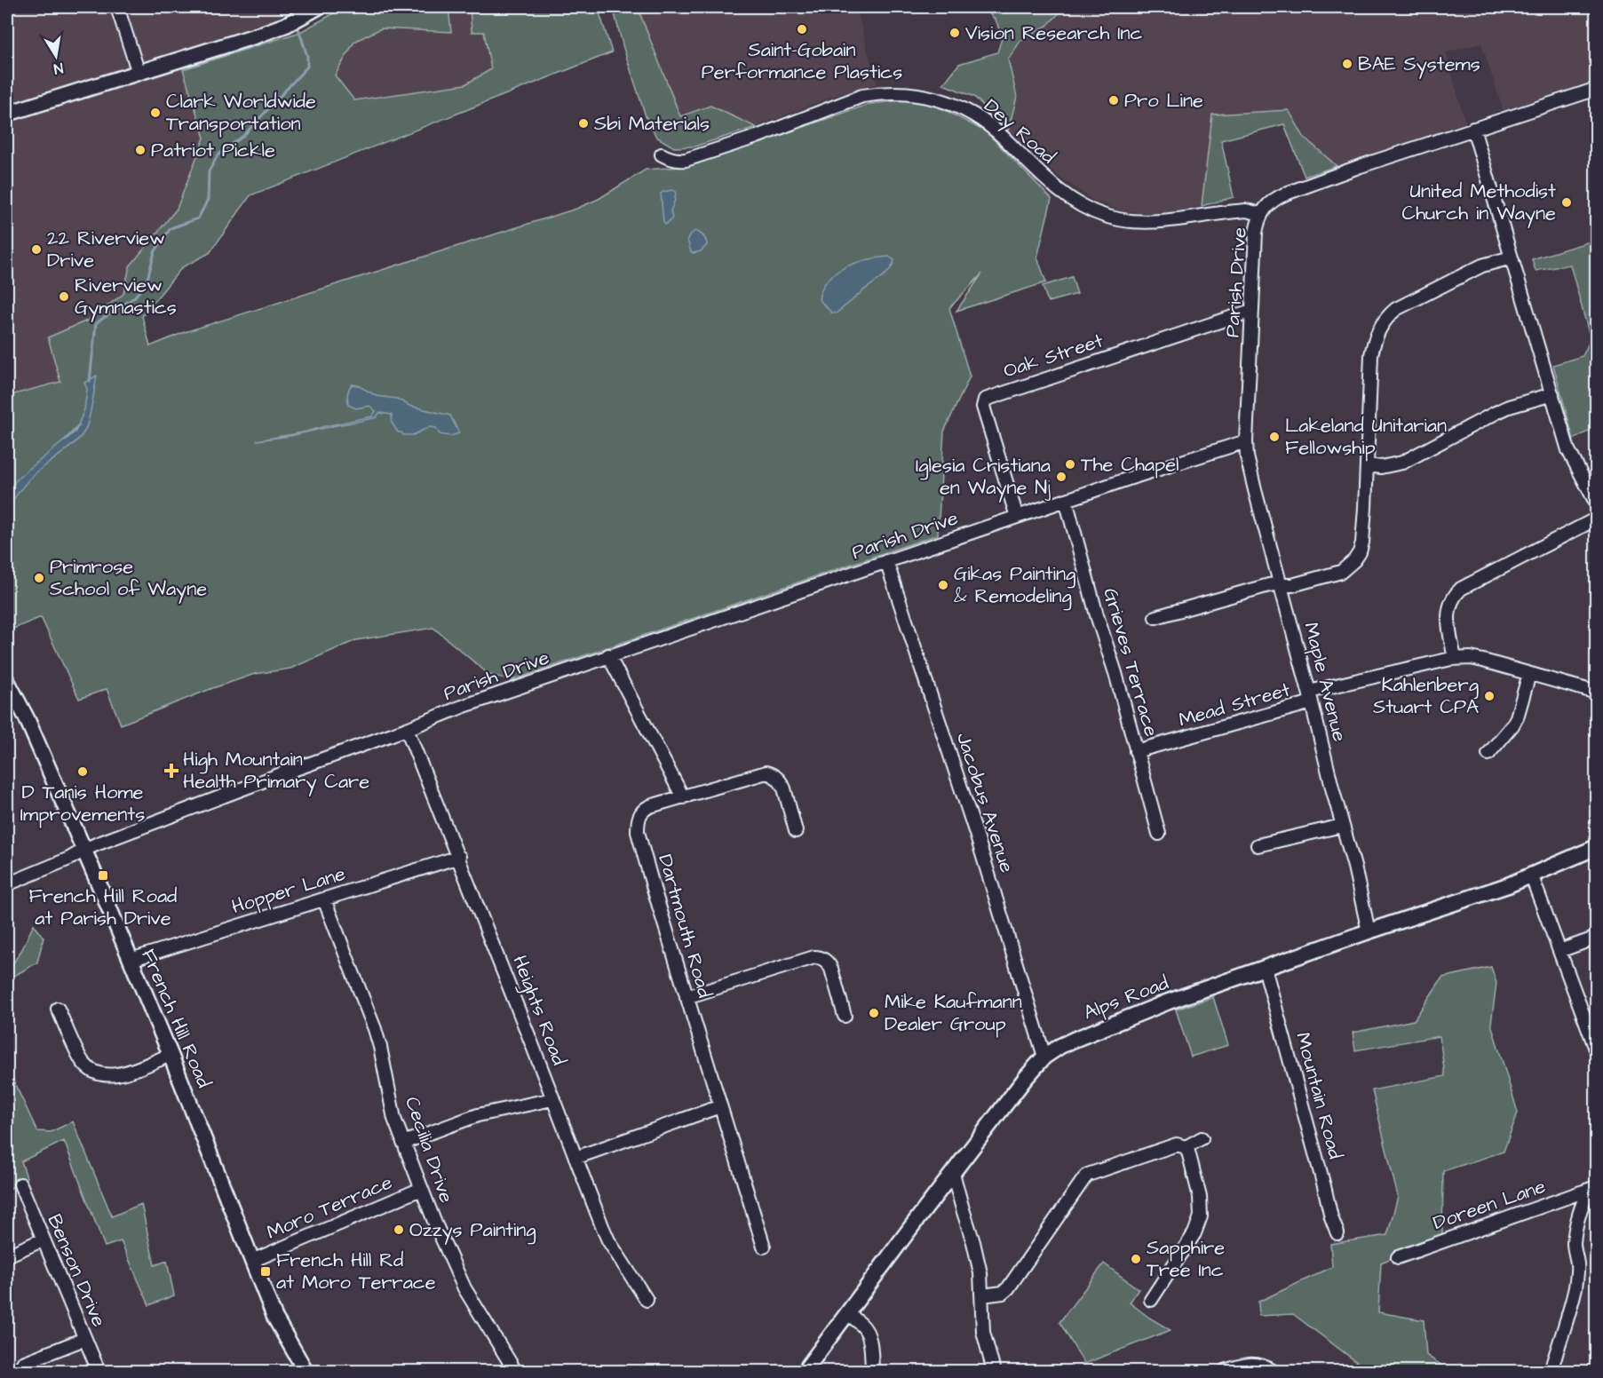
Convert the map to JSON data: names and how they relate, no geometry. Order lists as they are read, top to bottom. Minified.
{"streets":{"main road":["Alps Road","French Hill Road"],"street":["Dey Road","Parish Drive","Oak Street","Grieves Terrace","Maple Avenue","Mead Street","Jacobus Avenue","Hopper Lane","Dartmouth Road","Heights Road","Mountain Road","Cecilia Drive","Doreen Lane","Moro Terrace","Benson Drive"]},"crossings":[["Dey Road","Parish Drive"],["Parish Drive","Oak Street"],["Parish Drive","Grieves Terrace"],["Parish Drive","Maple Avenue"],["Parish Drive","Jacobus Avenue"],["Parish Drive","Heights Road"],["Parish Drive","French Hill Road"],["Grieves Terrace","Mead Street"],["Maple Avenue","Mead Street"],["Maple Avenue","Alps Road"],["Jacobus Avenue","Alps Road"],["Hopper Lane","Heights Road"],["Hopper Lane","French Hill Road"],["Hopper Lane","Cecilia Drive"],["Alps Road","Mountain Road"],["French Hill Road","Moro Terrace"],["Cecilia Drive","Moro Terrace"]],"places":{"other":["Saint-Gobain Performance Plastics","Vision Research Inc","BAE Systems","Pro Line","Clark Worldwide Transportation","Sbi Materials","Patriot Pickle","United Methodist Church in Wayne","22 Riverview Drive","Riverview Gymnastics","Lakeland Unitarian Fellowship","The Chapel","Iglesia Cristiana en Wayne Nj","Primrose School of Wayne","Gikas Painting & Remodeling","Kahlenberg Stuart CPA","D Tanis Home Improvements","Mike Kaufmann Dealer Group","Ozzys Painting","Sapphire Tree Inc"],"health":["High Mountain Health Primary Care"],"transit":["French Hill Road at Parish Drive","French Hill Rd at Moro Terrace"]},"north":"bottom"}
